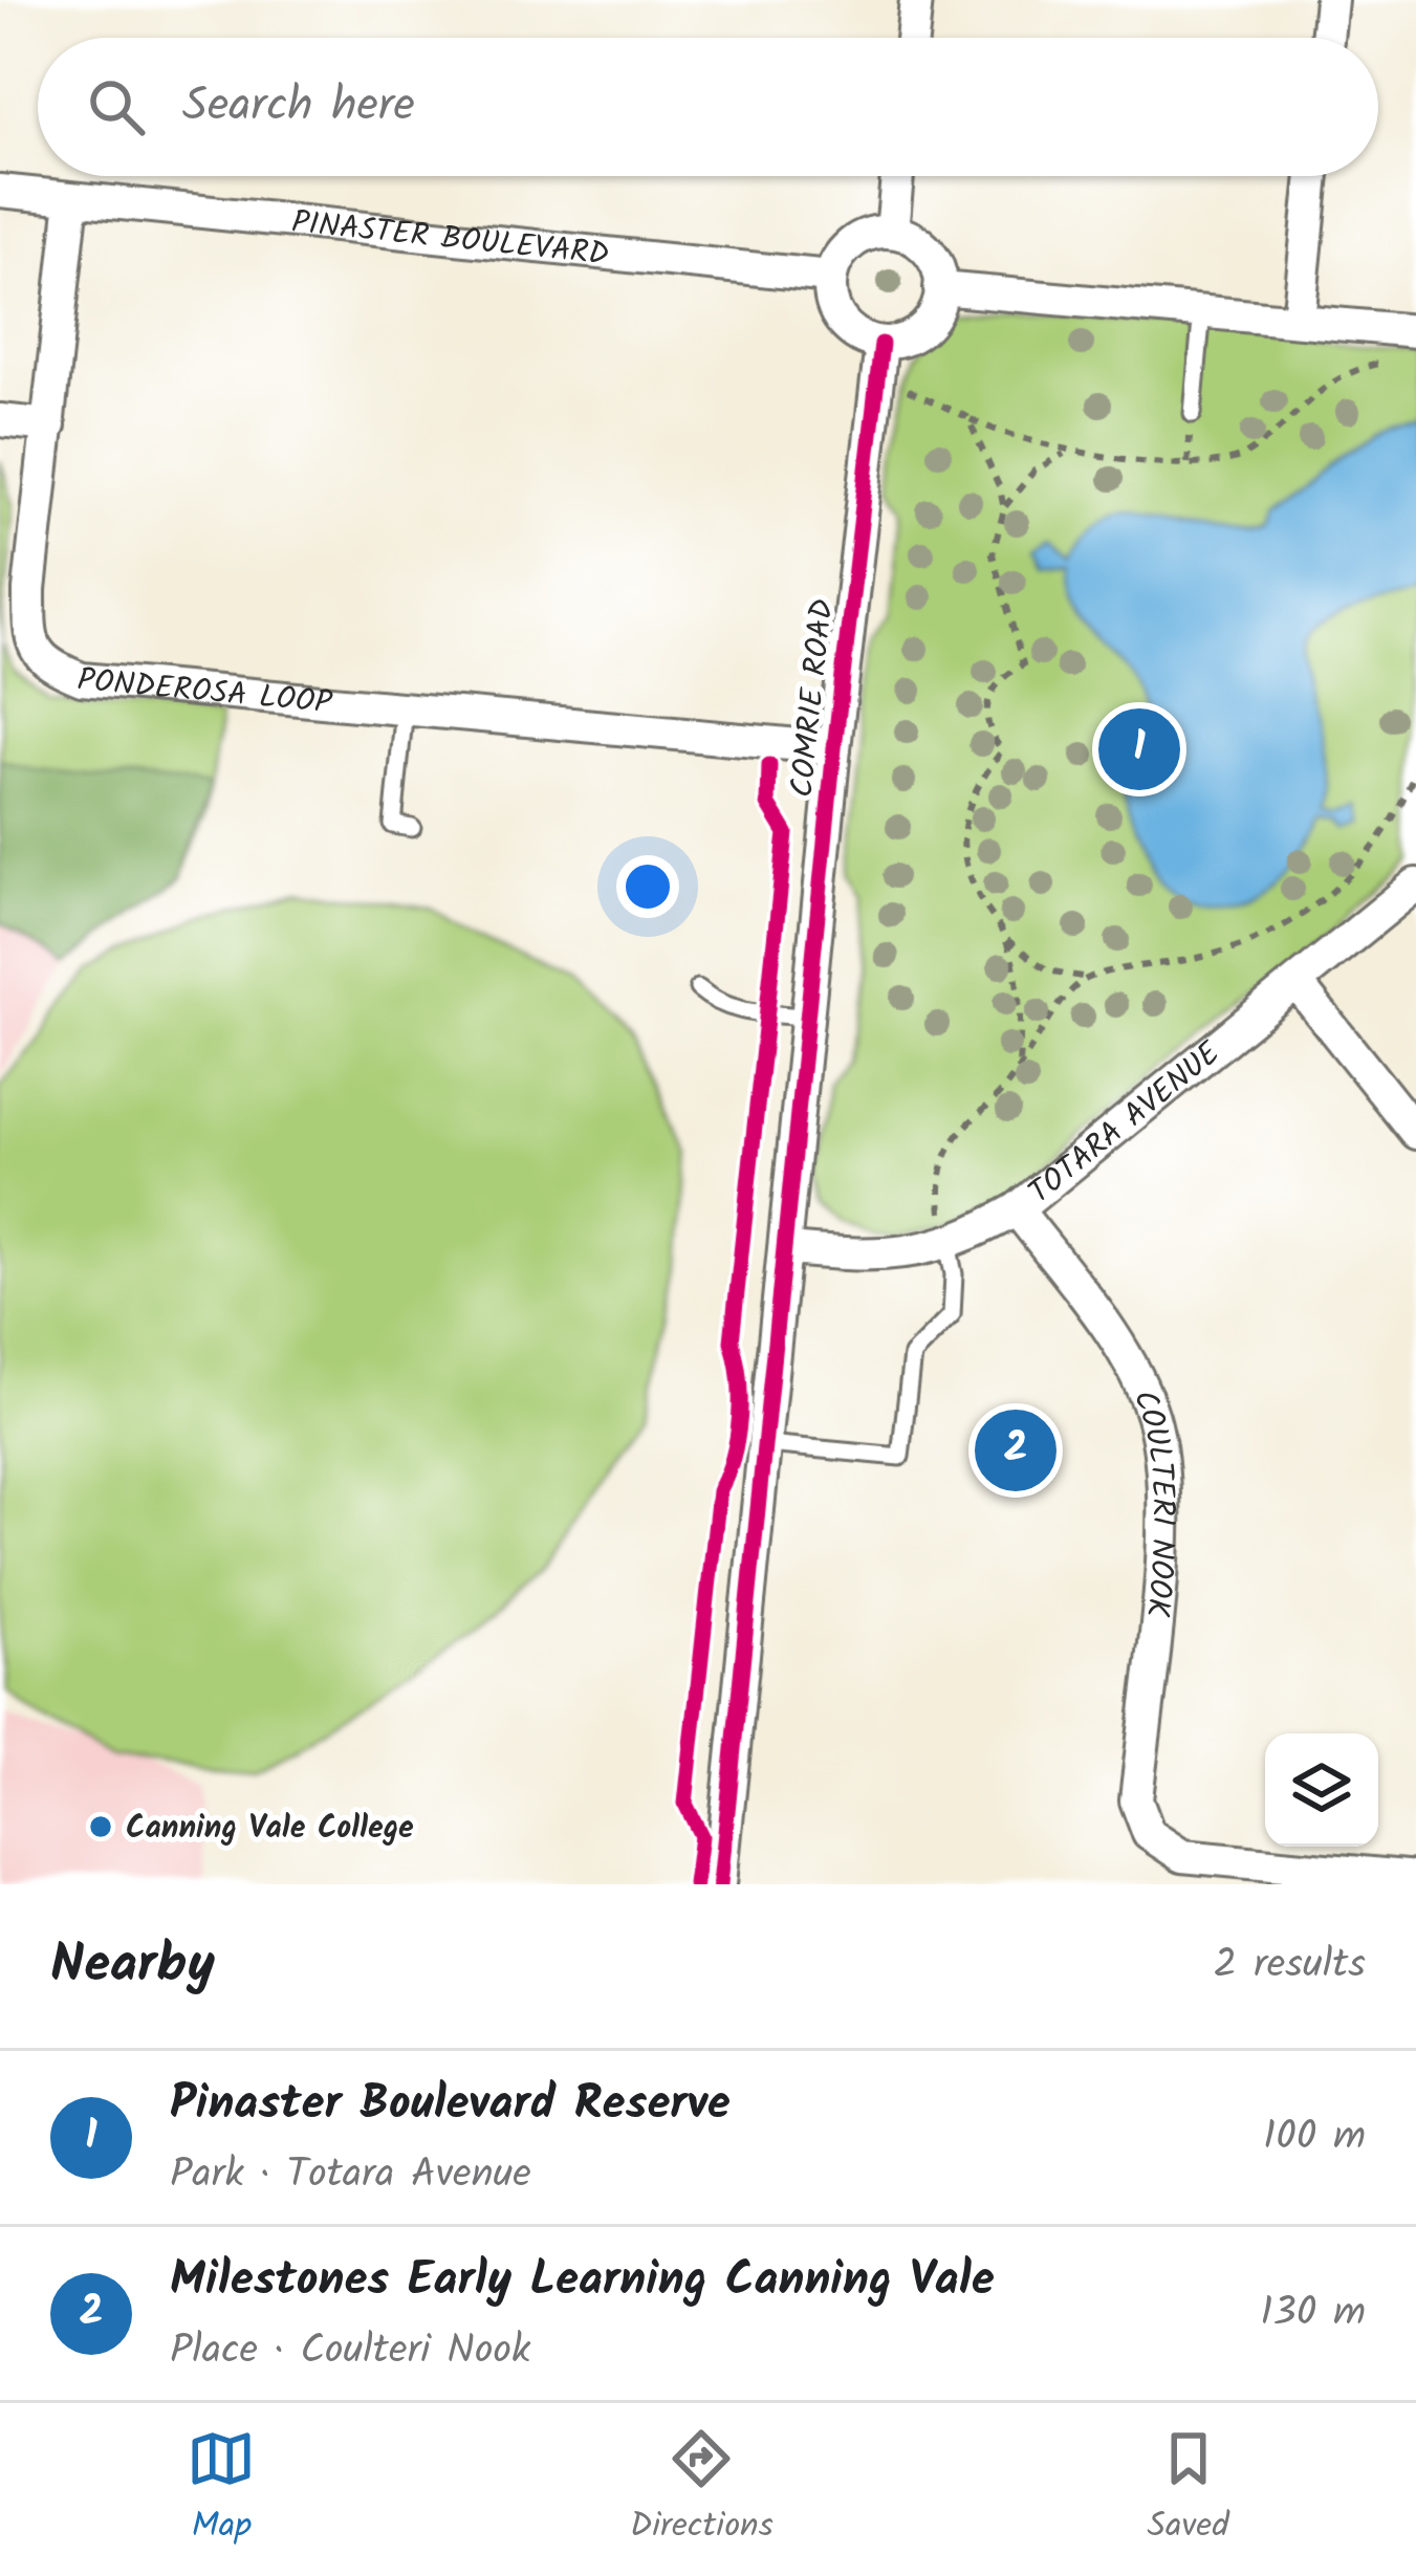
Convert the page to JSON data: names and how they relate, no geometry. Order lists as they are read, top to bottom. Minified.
{"streets":{"street":["PINASTER BOULEVARD","PONDEROSA LOOP","COMRIE ROAD","TOTARA AVENUE","COULTERI NOOK"]},"crossings":[["PINASTER BOULEVARD","PONDEROSA LOOP"],["PINASTER BOULEVARD","COMRIE ROAD"],["PONDEROSA LOOP","COMRIE ROAD"],["COMRIE ROAD","TOTARA AVENUE"],["TOTARA AVENUE","COULTERI NOOK"]],"places":["Canning Vale College"],"page":{"search":"Search here","pins":["1","2"],"heading":["Nearby","2 results"],"list":[{"mark":"1","name":"Pinaster Boulevard Reserve","note":"Park · Totara Avenue","value":"100 m"},{"mark":"2","name":"Milestones Early Learning Canning Vale","note":"Place · Coulteri Nook","value":"130 m"}],"nav":["Map","Directions","Saved"]}}
